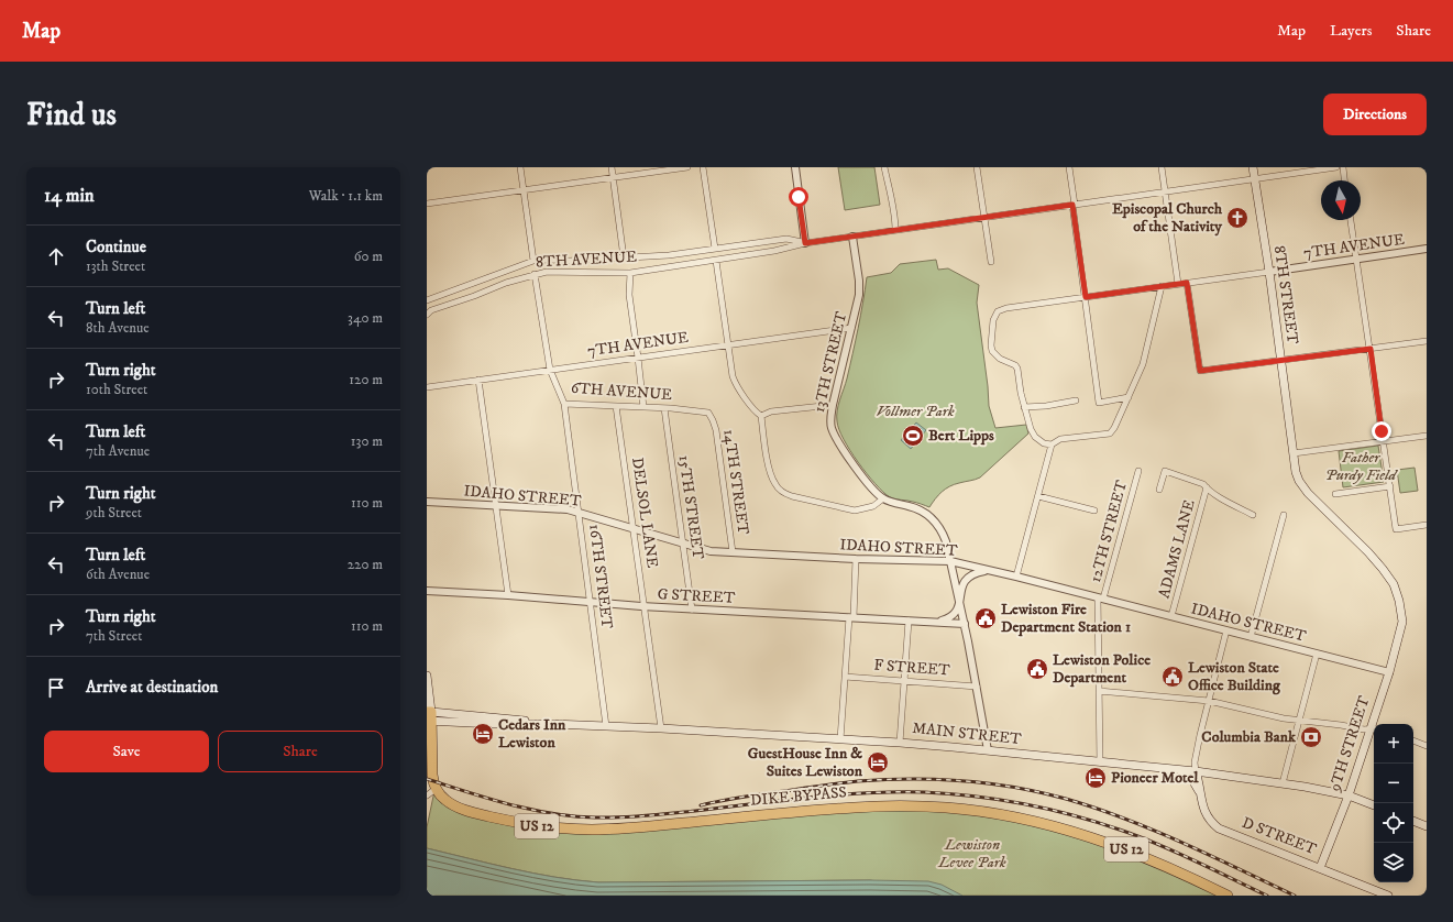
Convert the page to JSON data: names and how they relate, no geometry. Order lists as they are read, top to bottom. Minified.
{"streets":{"highway":["DIKE BYPASS","US 12"],"main road":["8TH STREET","MAIN STREET","9TH STREET","D STREET"],"street":["7TH AVENUE","8TH AVENUE","13TH STREET","6TH AVENUE","14TH STREET","IDAHO STREET","15TH STREET","DELSOL LANE","12TH STREET","ADAMS LANE","16TH STREET","G STREET","F STREET"]},"crossings":[["7TH AVENUE","8TH STREET"],["7TH AVENUE","13TH STREET"],["7TH AVENUE","6TH AVENUE"],["8TH AVENUE","8TH STREET"],["8TH AVENUE","13TH STREET"],["8TH STREET","9TH STREET"],["13TH STREET","IDAHO STREET"],["13TH STREET","G STREET"],["13TH STREET","F STREET"],["13TH STREET","MAIN STREET"],["6TH AVENUE","14TH STREET"],["6TH AVENUE","15TH STREET"],["6TH AVENUE","DELSOL LANE"],["6TH AVENUE","16TH STREET"],["14TH STREET","IDAHO STREET"],["IDAHO STREET","15TH STREET"],["IDAHO STREET","DELSOL LANE"],["IDAHO STREET","12TH STREET"],["IDAHO STREET","ADAMS LANE"],["IDAHO STREET","16TH STREET"],["IDAHO STREET","9TH STREET"],["15TH STREET","G STREET"],["DELSOL LANE","G STREET"],["DELSOL LANE","MAIN STREET"],["12TH STREET","MAIN STREET"],["16TH STREET","G STREET"],["16TH STREET","MAIN STREET"],["MAIN STREET","9TH STREET"],["MAIN STREET","D STREET"],["9TH STREET","D STREET"]],"parks":["Vollmer Park","Father Purdy Field","Lewiston Levee Park"],"places":{"church":["Episcopal Church of the Nativity"],"sports":["Bert Lipps"],"public building":["Lewiston Fire Department Station 1","Lewiston Police Department","Lewiston State Office Building"],"hotel":["Cedars Inn Lewiston","GuestHouse Inn & Suites Lewiston","Pioneer Motel"],"bank":["Columbia Bank"]},"north":"bottom","page":{"header":"Map","nav":["Map","Layers","Share"],"buttons":["Directions",["Save","Share"]],"title":"Find us","heading":["14 min","Walk · 1.1 km"],"list":[["Continue","13th Street","60 m"],["Turn left","8th Avenue","340 m"],["Turn right","10th Street","120 m"],["Turn left","7th Avenue","130 m"],["Turn right","9th Street","110 m"],["Turn left","6th Avenue","220 m"],["Turn right","7th Street","110 m"],"Arrive at destination"],"map_buttons":["+","−"]}}
